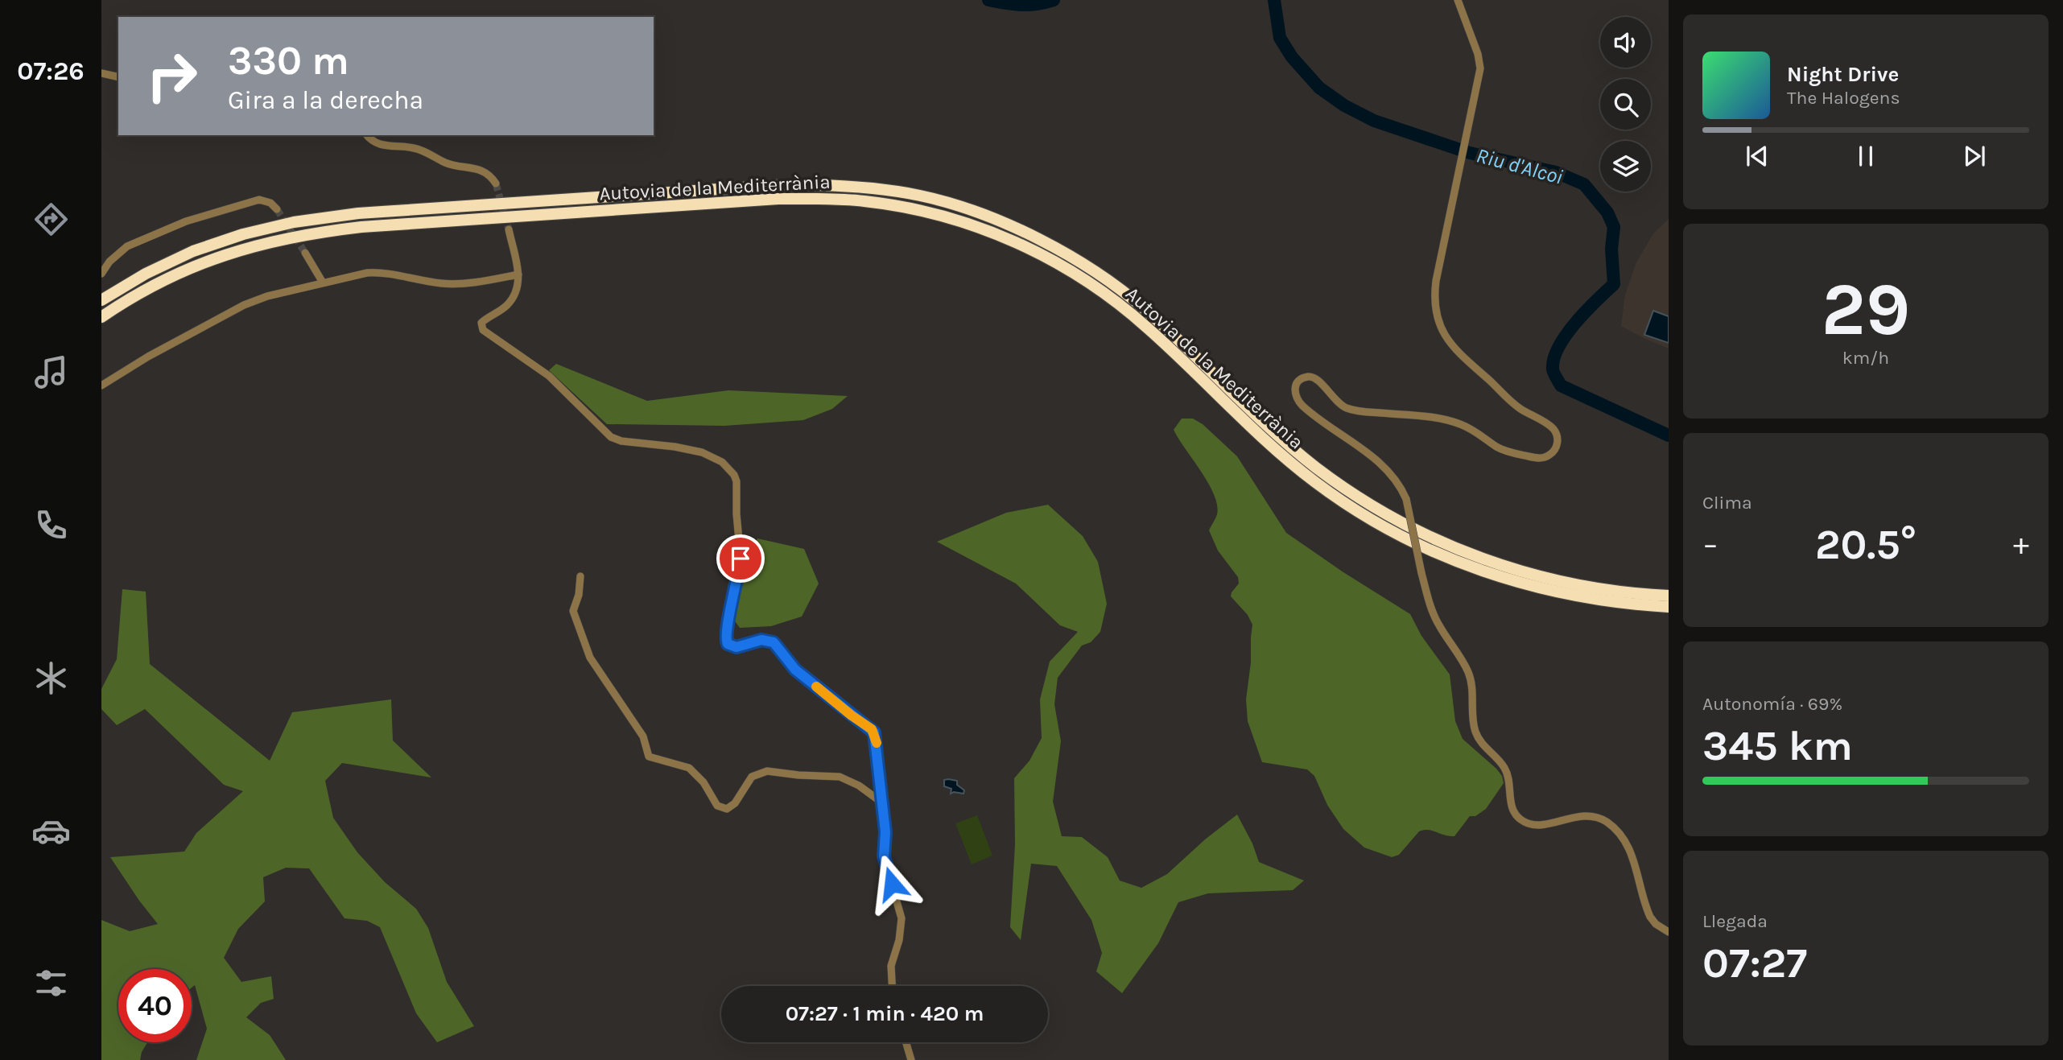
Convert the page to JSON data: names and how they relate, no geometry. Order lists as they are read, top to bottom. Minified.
{"streets":{"highway":["Autovia de la Mediterrània"]},"water":["Riu d'Alcoi"],"page":{"tabs":"07:26","turn":["330 m","Gira a la derecha"],"song":["Night Drive","The Halogens"],"tile":[["29","km/h"],"Clima",["Autonomía · 69%","345 km"],["Llegada","07:27"]],"heat":["−","20.5°","+"],"limit":"40","trip":"07:27 · 1 min · 420 m"}}
